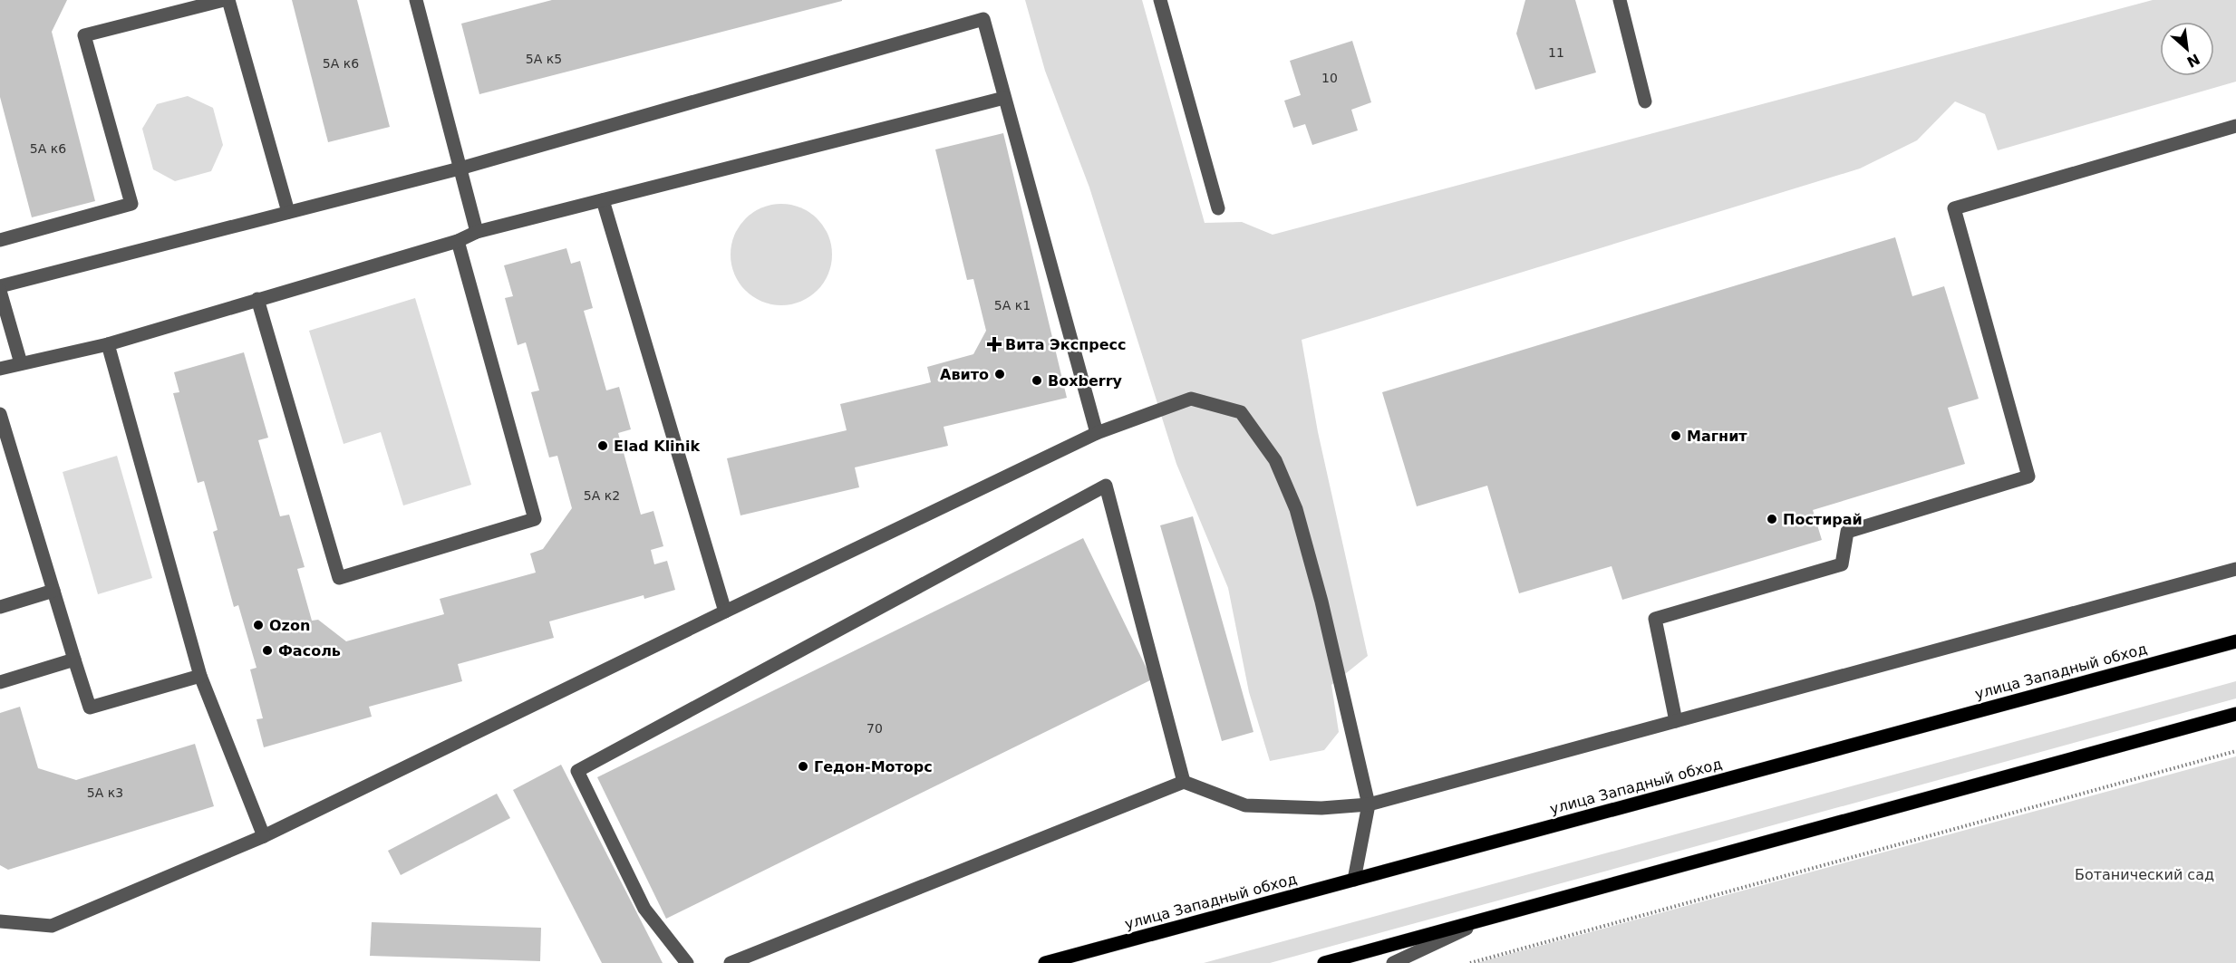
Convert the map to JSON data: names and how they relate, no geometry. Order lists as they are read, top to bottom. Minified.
{"streets":{"main road":["улица Западный обход"]},"parks":["Ботанический сад"],"places":{"health":["Вита Экспресс"],"other":["Авито","Boxberry","Магнит","Elad Klinik","Постирай","Ozon","Фасоль","Гедон-Моторс"]},"house_numbers":["11","5А к5","5А к6","10","5А к6","5А к1","5А к2","70","5А к3"],"north":"bottom right"}
